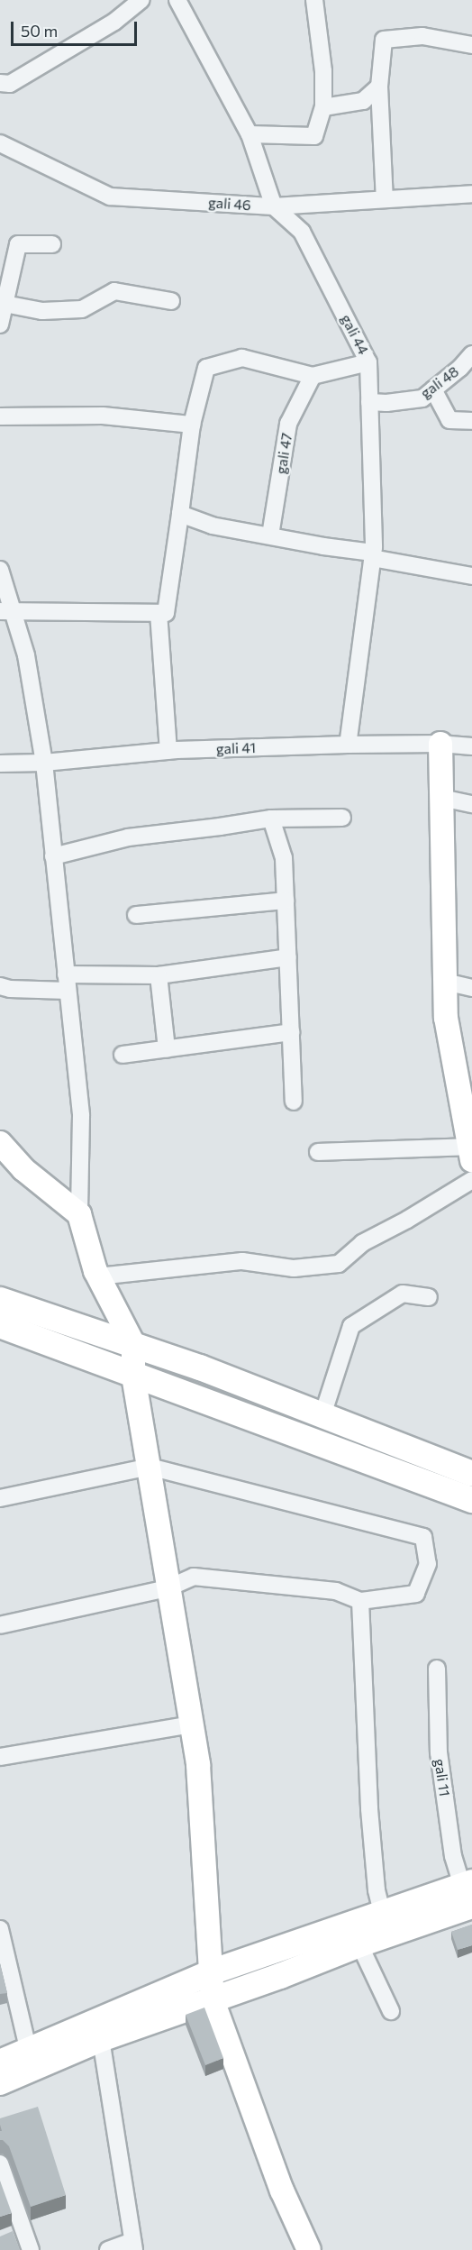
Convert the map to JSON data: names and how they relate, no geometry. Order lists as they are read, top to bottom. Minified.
{"streets":{"street":["gali 46","gali 44","gali 48","gali 47","gali 41","gali 11"]},"crossings":[["gali 46","gali 44"],["gali 44","gali 48"],["gali 44","gali 41"]],"scale_bar":"50 m"}
